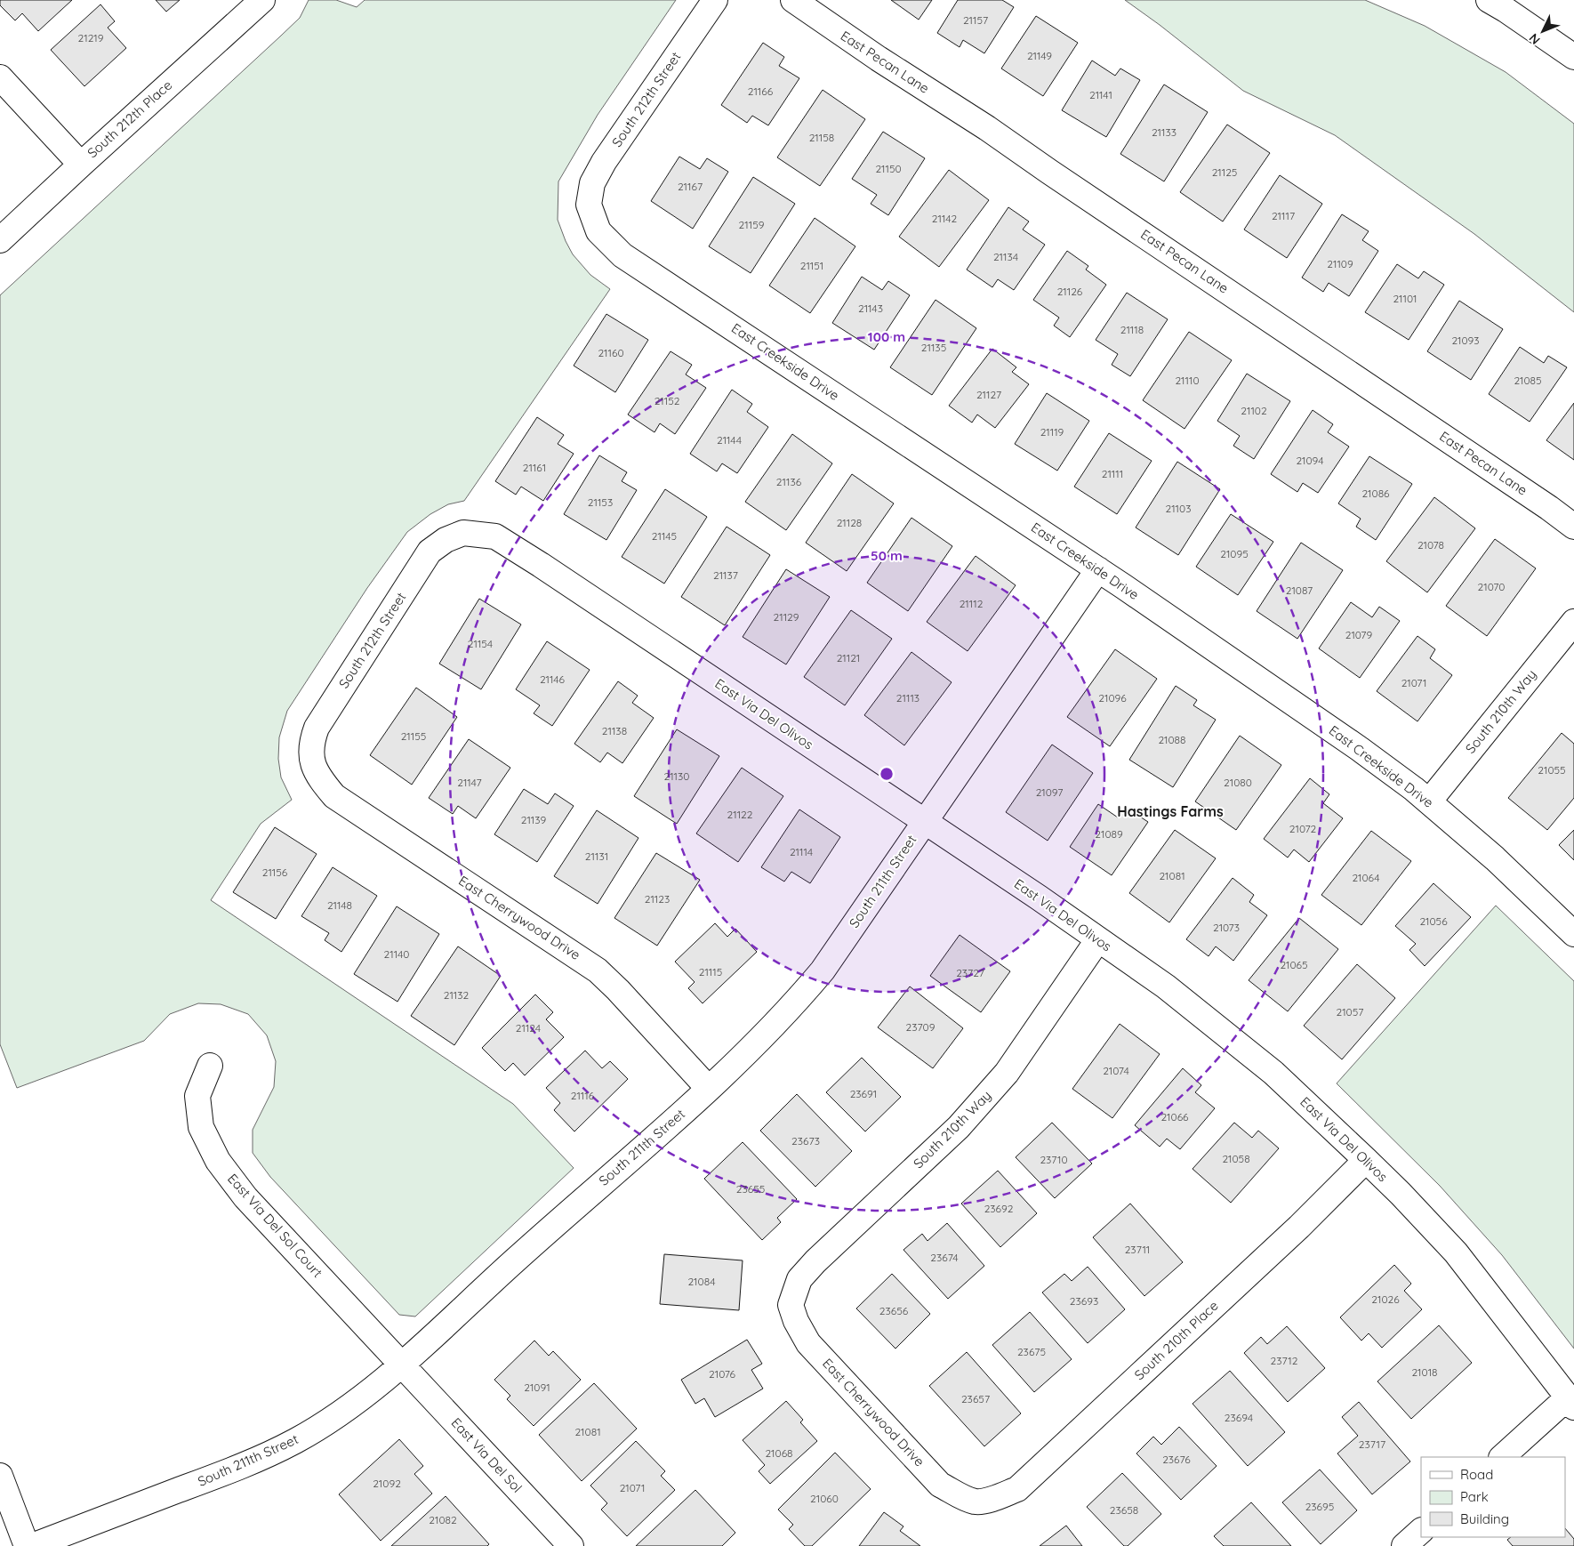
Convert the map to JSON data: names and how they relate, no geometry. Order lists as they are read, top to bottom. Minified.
{"streets":{"street":["East Pecan Lane","South 212th Street","South 212th Place","East Creekside Drive","South 210th Way","East Via Del Olivos","South 211th Street","East Cherrywood Drive","East Via Del Sol Court","South 210th Place","East Via Del Sol"]},"crossings":[["South 212th Street","East Creekside Drive"],["South 212th Street","East Via Del Olivos"],["South 212th Street","East Cherrywood Drive"],["East Creekside Drive","South 210th Way"],["East Creekside Drive","South 211th Street"],["South 210th Way","East Via Del Olivos"],["South 210th Way","East Cherrywood Drive"],["East Via Del Olivos","South 211th Street"],["East Via Del Olivos","South 210th Place"],["South 211th Street","East Cherrywood Drive"],["South 211th Street","East Via Del Sol Court"],["South 211th Street","East Via Del Sol"],["East Cherrywood Drive","South 210th Place"],["East Via Del Sol Court","East Via Del Sol"]],"districts":["Hastings Farms"],"house_numbers":["21157","21219","21149","21166","21141","21133","21158","21150","21125","21167","21117","21142","21159","21134","21109","21151","21126","21101","21143","21118","21093","21135","21160","21110","21085","21127","21152","21102","21119","21144","21094","21161","21111","21136","21086","21153","21103","21128","21145","21078","21095","21137","21070","21087","21112","21129","21079","21154","21121","21146","21071","21113","21096","21138","21155","21088","21055","21130","21147","21080","21097","21122","21139","21072","21089","21114","21131","21156","21081","21064","21123","21148","21056","21073","21140","21065","21115","23727","21132","21057","23709","21124","21074","23691","21116","21066","23673","21058","23710","23655","23692","23711","23674","21084","21026","23693","23656","23675","23712","21018","21076","21091","23657","23694","21081","23717","21068","23676","21092","21071","21060","23695","23658","21082"],"legend":["Road","Park","Building"],"north":"bottom left","rings":["100 m","50 m"]}
